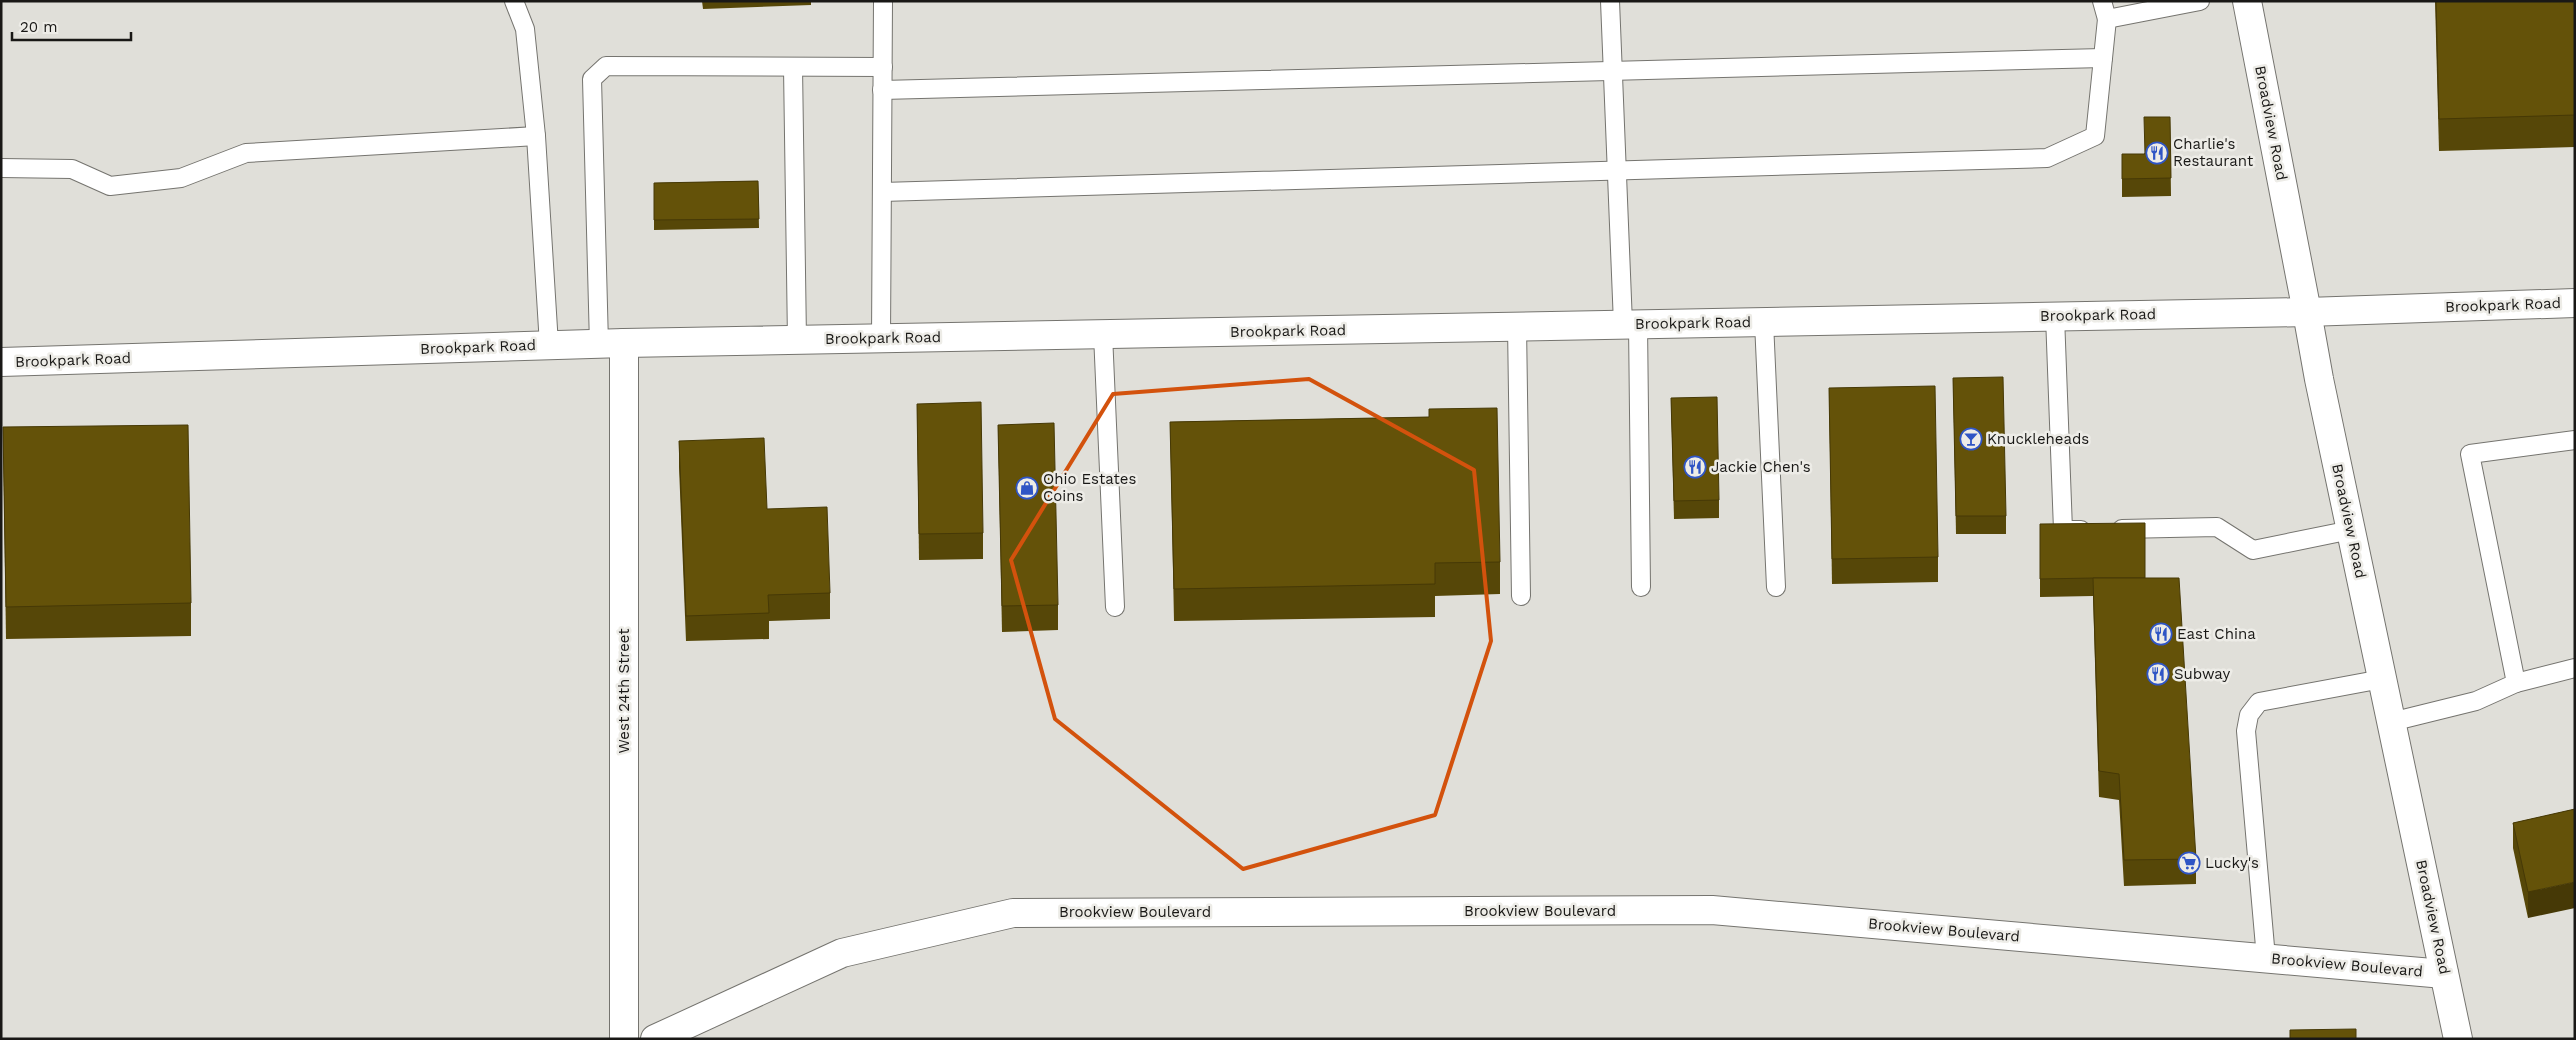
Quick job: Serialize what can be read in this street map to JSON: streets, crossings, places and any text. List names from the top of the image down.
{
  "streets": {
    "main road": [
      "Broadview Road",
      "Brookpark Road",
      "West 24th Street",
      "Brookview Boulevard"
    ]
  },
  "crossings": [
    ["Broadview Road", "Brookpark Road"],
    ["Broadview Road", "Brookview Boulevard"],
    ["Brookpark Road", "West 24th Street"]
  ],
  "places": {
    "restaurant": [
      "Charlie's Restaurant",
      "Jackie Chen's",
      "East China",
      "Subway"
    ],
    "bar": ["Knuckleheads"],
    "shop": ["Ohio Estates Coins"],
    "supermarket": ["Lucky's"]
  },
  "scale_bar": "20 m"
}
